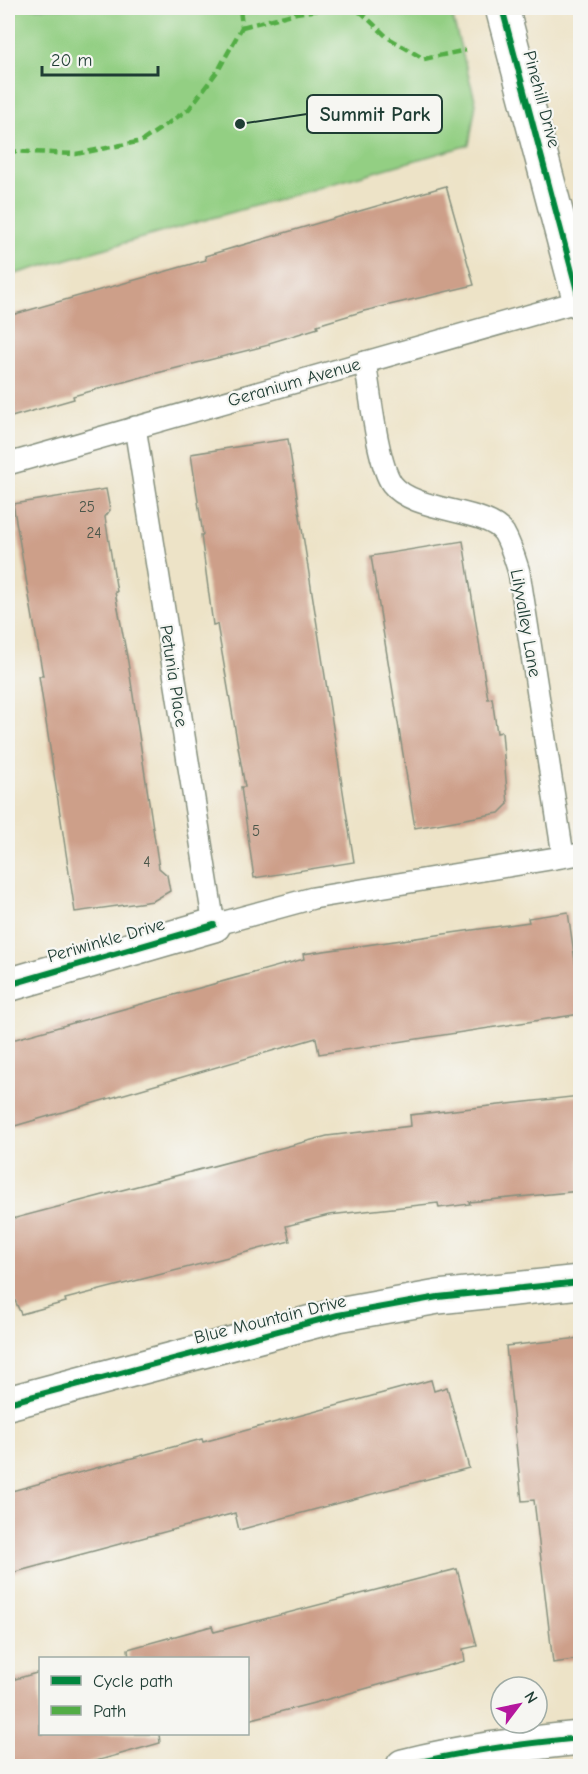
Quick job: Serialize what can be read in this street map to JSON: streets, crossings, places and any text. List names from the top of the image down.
{
  "streets": {
    "street": ["Pinehill Drive", "Periwinkle Drive", "Blue Mountain Drive"],
    "lane": ["Geranium Avenue", "Lilyvalley Lane", "Petunia Place"]
  },
  "crossings": [
    ["Pinehill Drive", "Geranium Avenue"],
    ["Geranium Avenue", "Lilyvalley Lane"],
    ["Geranium Avenue", "Petunia Place"],
    ["Lilyvalley Lane", "Periwinkle Drive"],
    ["Petunia Place", "Periwinkle Drive"]
  ],
  "places": ["Summit Park"],
  "house_numbers": [
    "25",
    "24",
    "5",
    "4"
  ],
  "legend": ["Cycle path", "Path"],
  "scale_bar": "20 m",
  "north": "top right"
}
